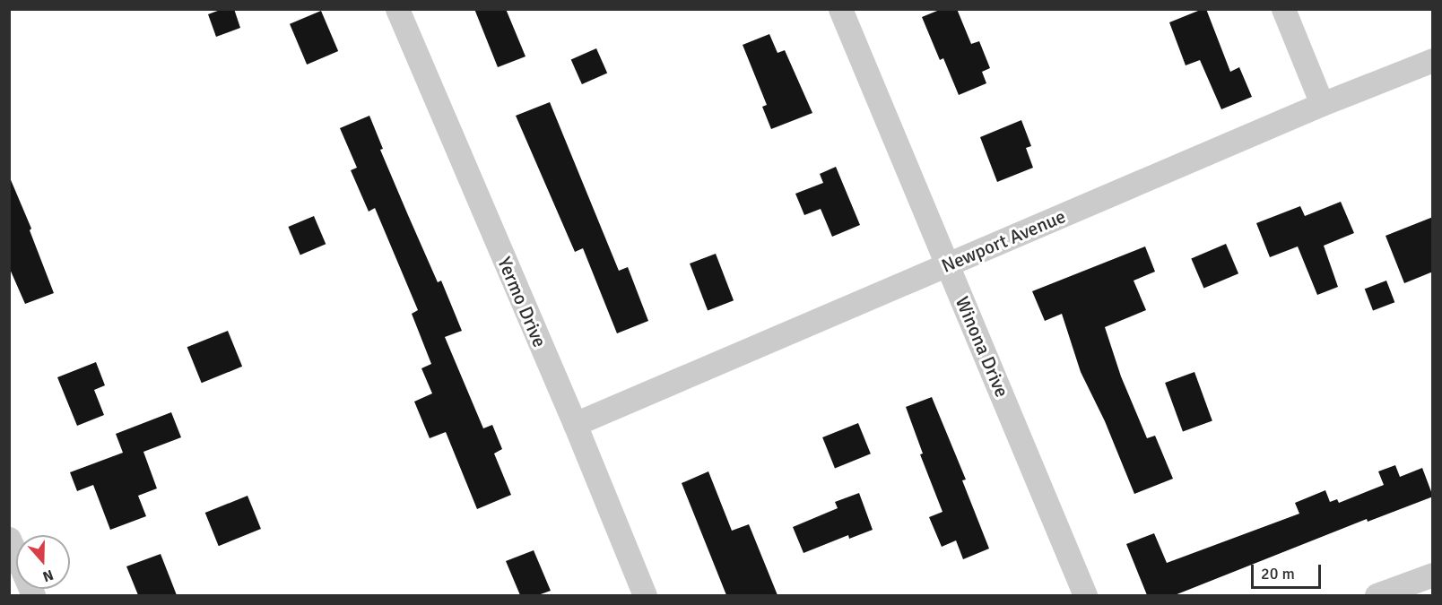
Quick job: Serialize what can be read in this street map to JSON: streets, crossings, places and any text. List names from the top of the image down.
{
  "streets": {
    "street": ["Newport Avenue", "Yermo Drive", "Winona Drive"]
  },
  "crossings": [
    ["Newport Avenue", "Yermo Drive"],
    ["Newport Avenue", "Winona Drive"]
  ],
  "scale_bar": "20 m",
  "north": "bottom"
}
